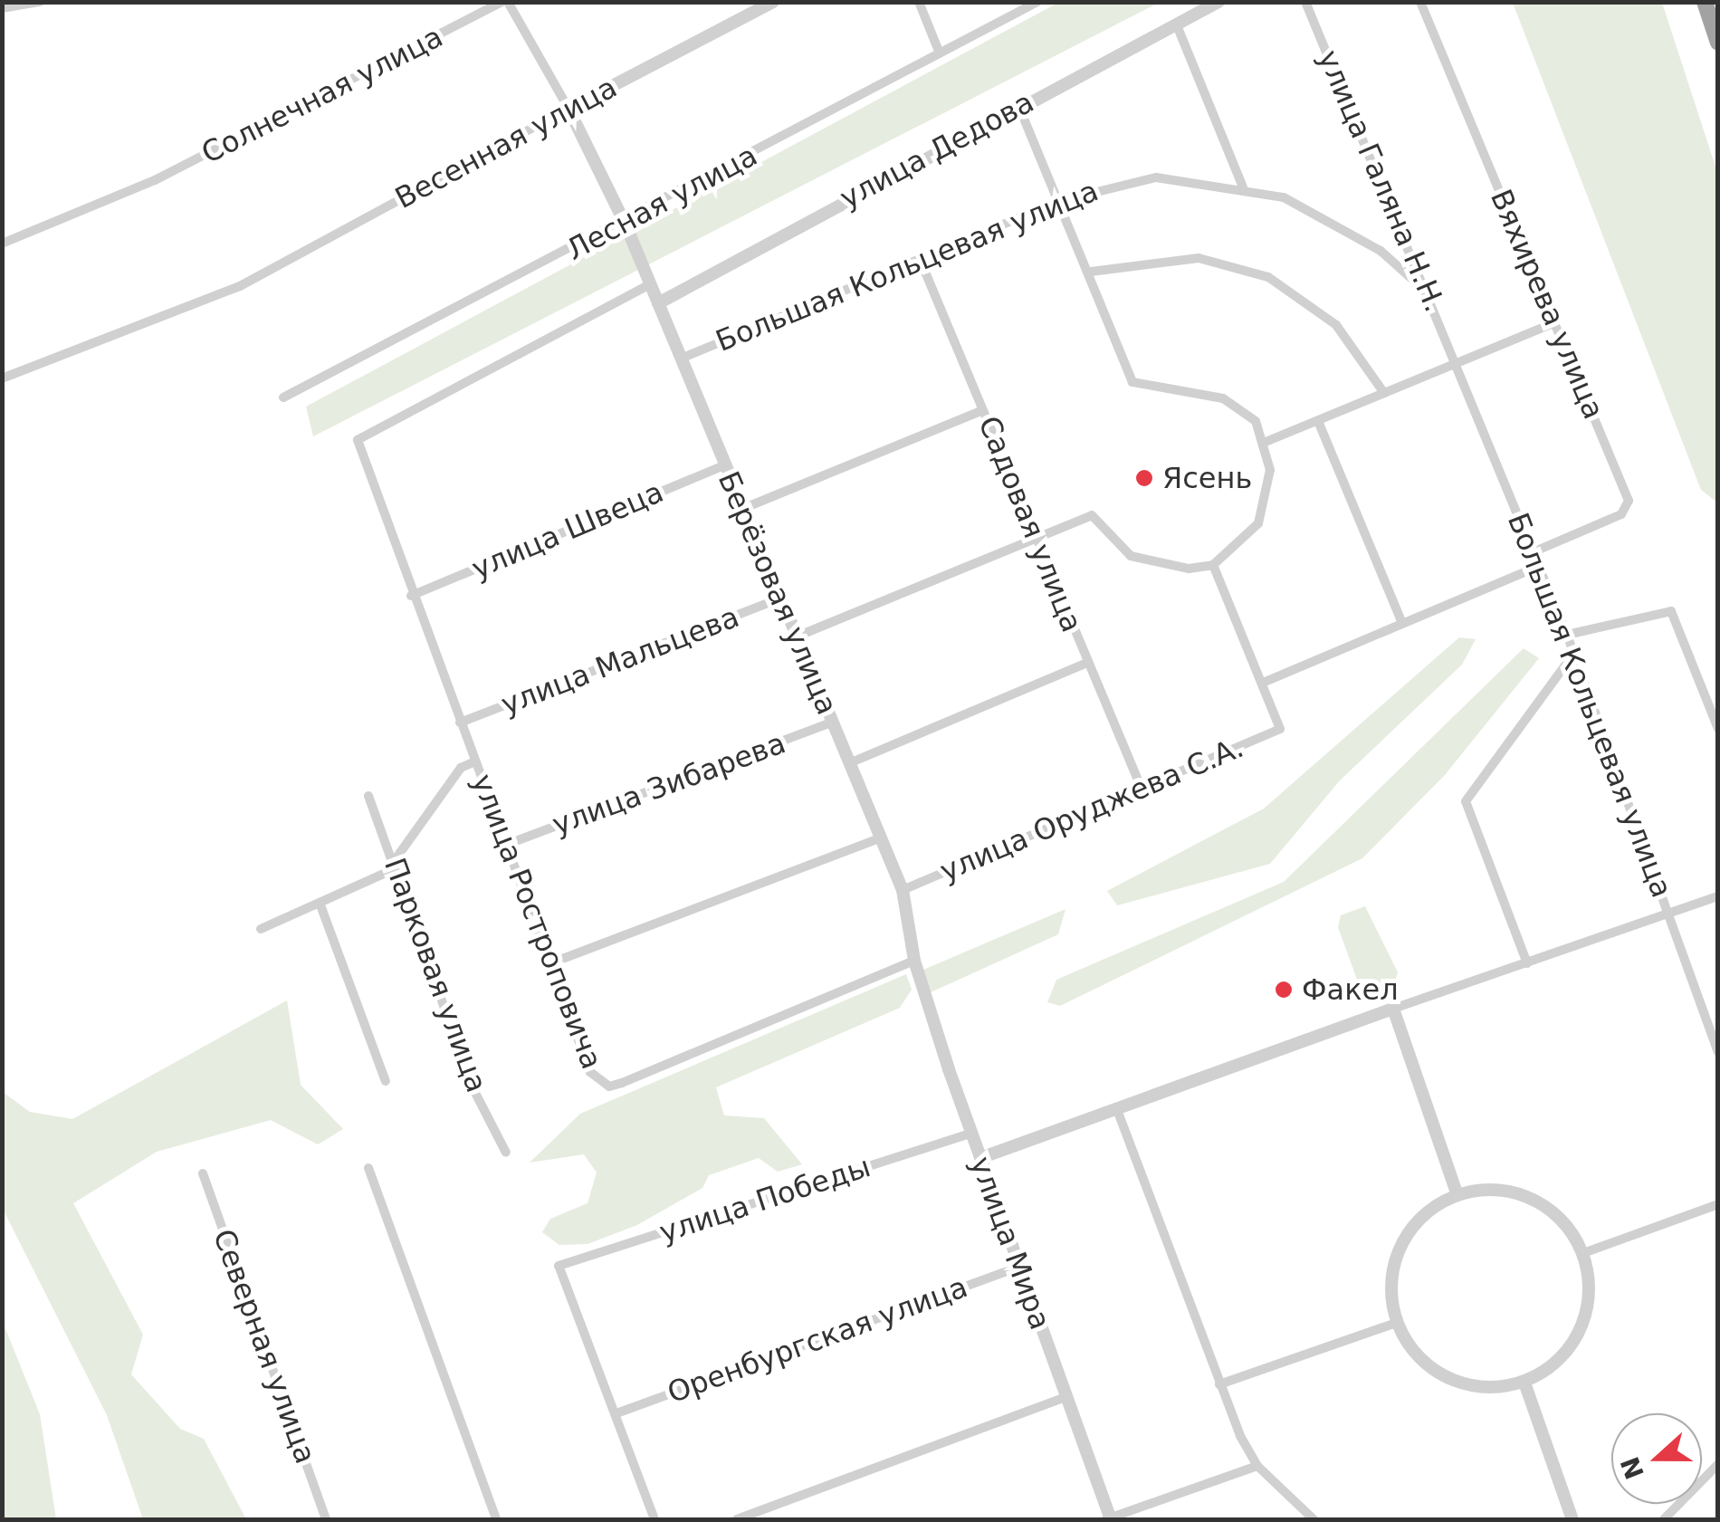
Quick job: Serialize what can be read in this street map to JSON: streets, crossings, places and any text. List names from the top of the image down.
{
  "streets": {
    "street": [
      "Солнечная улица",
      "Весенная улица",
      "улица Дедова",
      "улица Галяна Н.Н.",
      "Лесная улица",
      "Большая Кольцевая улица",
      "Вяхирева улица",
      "Садовая улица",
      "улица Швеца",
      "Берёзовая улица",
      "улица Мальцева",
      "улица Зибарева",
      "улица Оруджева С.А.",
      "улица Ростроповича",
      "Парковая улица",
      "улица Победы",
      "улица Мира",
      "Оренбургская улица",
      "Северная улица"
    ]
  },
  "crossings": [
    ["Весенная улица", "Берёзовая улица"],
    ["улица Дедова", "Берёзовая улица"],
    ["улица Галяна Н.Н.", "Большая Кольцевая улица"],
    ["Лесная улица", "Берёзовая улица"],
    ["Большая Кольцевая улица", "Вяхирева улица"],
    ["Большая Кольцевая улица", "Садовая улица"],
    ["Большая Кольцевая улица", "Берёзовая улица"],
    ["Садовая улица", "улица Оруджева С.А."],
    ["улица Швеца", "Берёзовая улица"],
    ["улица Швеца", "улица Ростроповича"],
    ["Берёзовая улица", "улица Мальцева"],
    ["Берёзовая улица", "улица Зибарева"],
    ["Берёзовая улица", "улица Оруджева С.А."],
    ["Берёзовая улица", "улица Ростроповича"],
    ["Берёзовая улица", "улица Мира"],
    ["улица Мальцева", "улица Ростроповича"],
    ["улица Зибарева", "улица Ростроповича"],
    ["улица Ростроповича", "улица Мира"],
    ["улица Победы", "улица Мира"],
    ["улица Победы", "Оренбургская улица"],
    ["улица Мира", "Оренбургская улица"]
  ],
  "places": ["Ясень", "Факел"],
  "north": "left"
}
